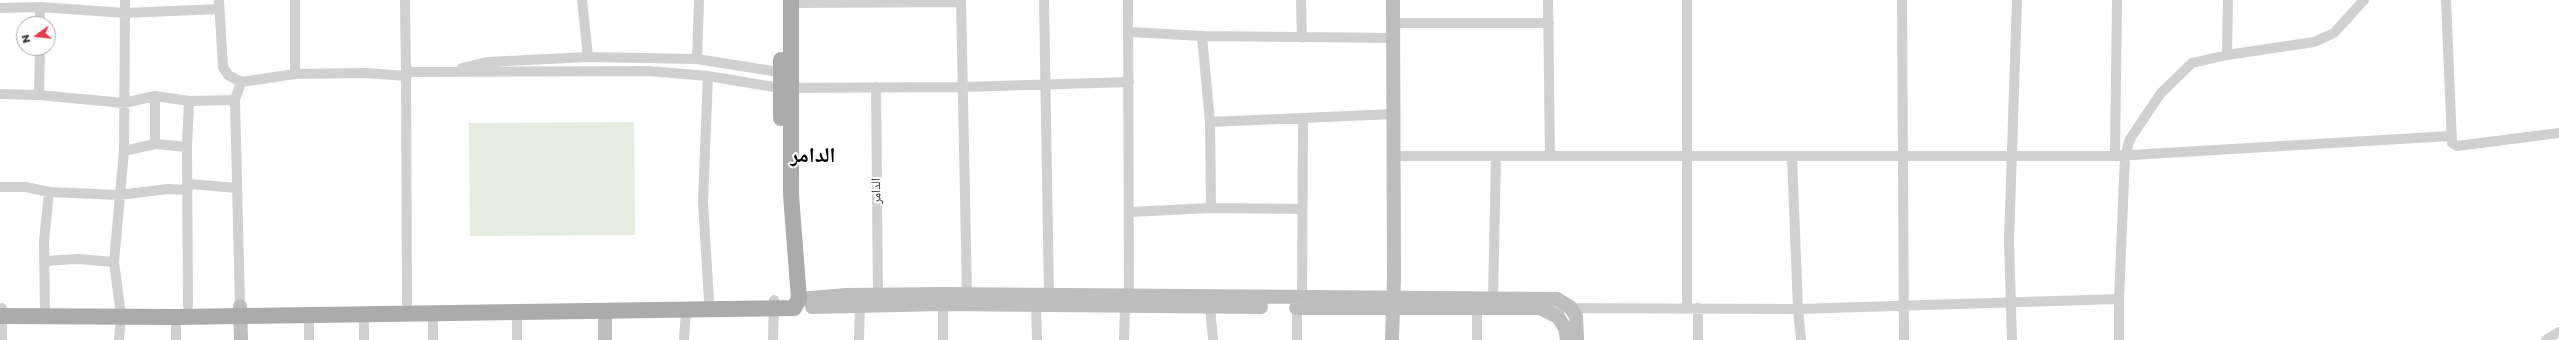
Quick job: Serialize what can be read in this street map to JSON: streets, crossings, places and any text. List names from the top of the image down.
{
  "streets": {
    "street": ["الدامر"]
  },
  "districts": ["الدامر"],
  "north": "left"
}
